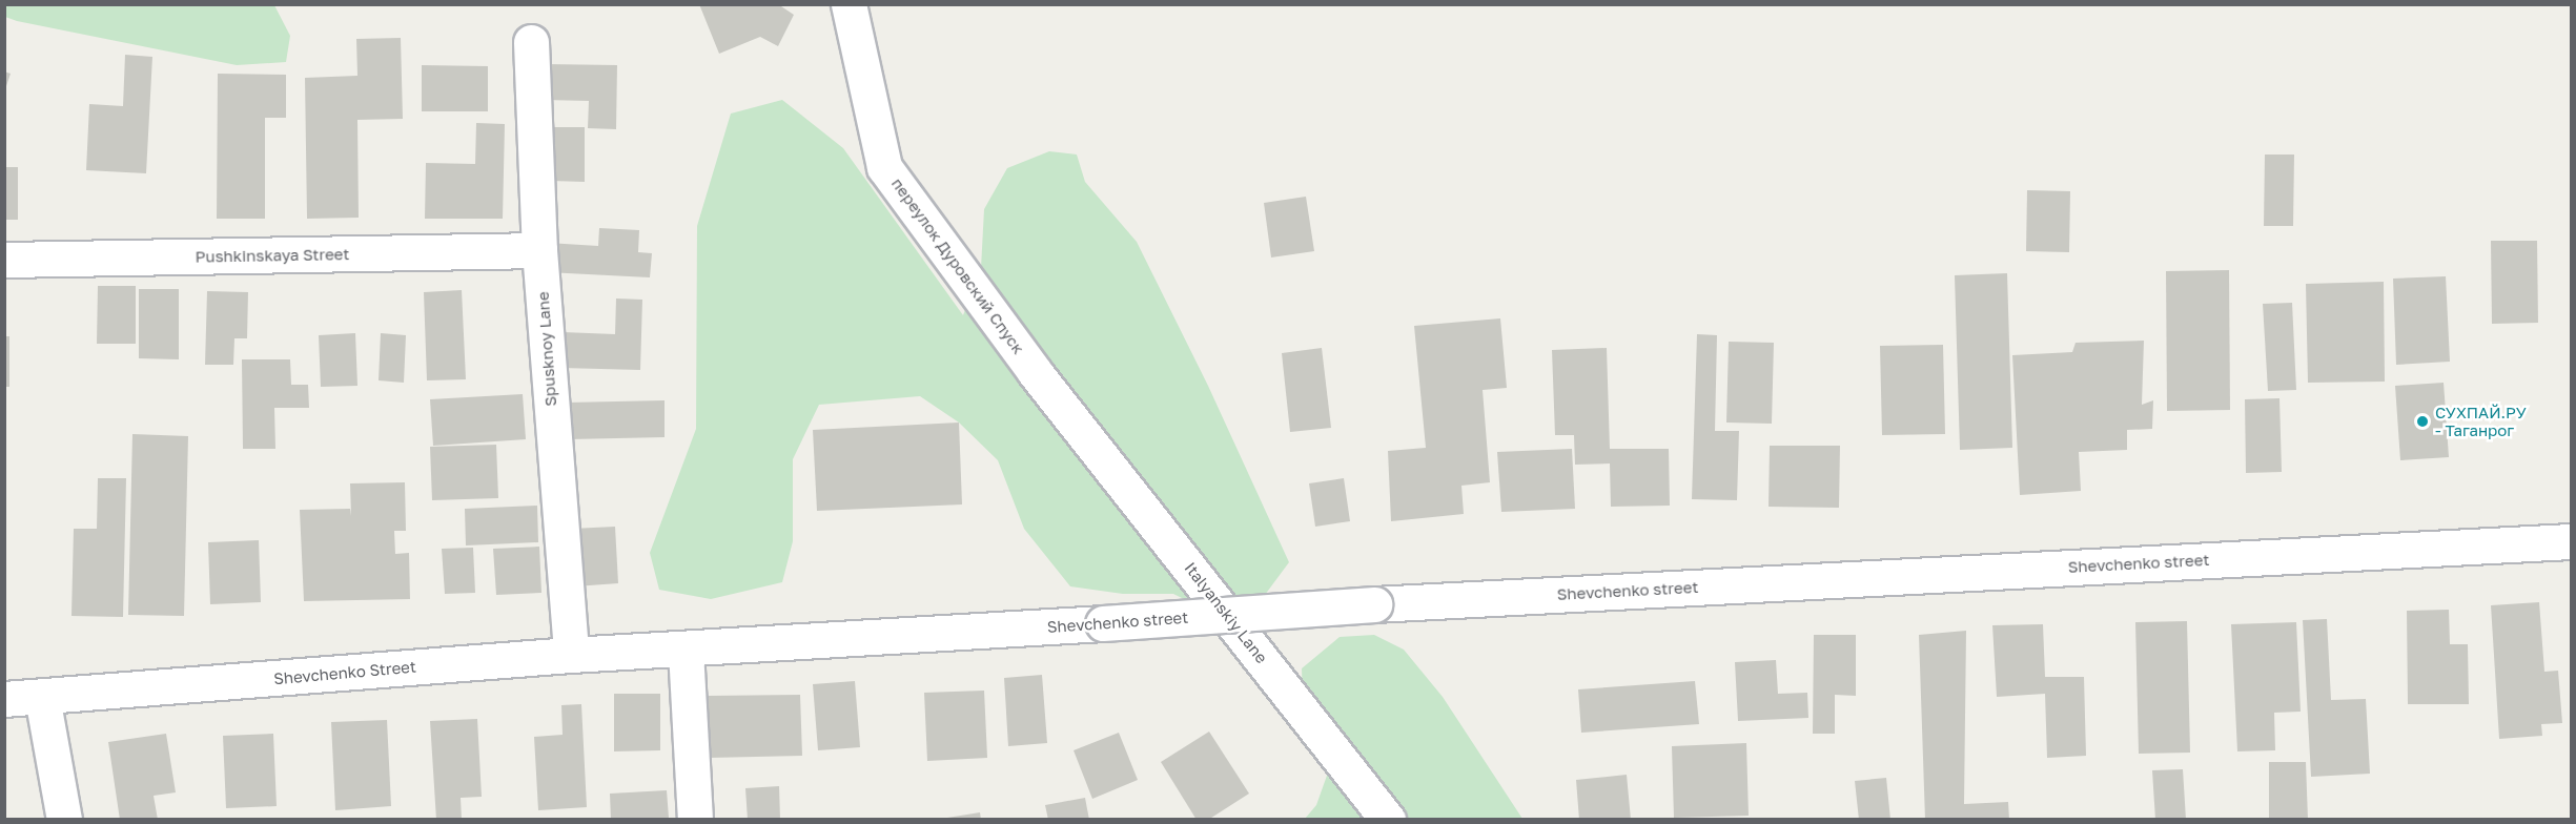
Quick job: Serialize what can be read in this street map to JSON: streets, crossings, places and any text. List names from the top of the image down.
{
  "streets": {
    "street": [
      "Pushkinskaya Street",
      "переулок Дуровский Спуск",
      "Spusknoy Lane",
      "Shevchenko street",
      "Italyanskiy Lane",
      "Shevchenko Street"
    ]
  },
  "crossings": [
    ["Pushkinskaya Street", "Spusknoy Lane"],
    ["переулок Дуровский Спуск", "Italyanskiy Lane"],
    ["Spusknoy Lane", "Shevchenko Street"],
    ["Shevchenko street", "Shevchenko Street"]
  ],
  "places": ["СУХПАЙ.РУ - Таганрог"]
}
